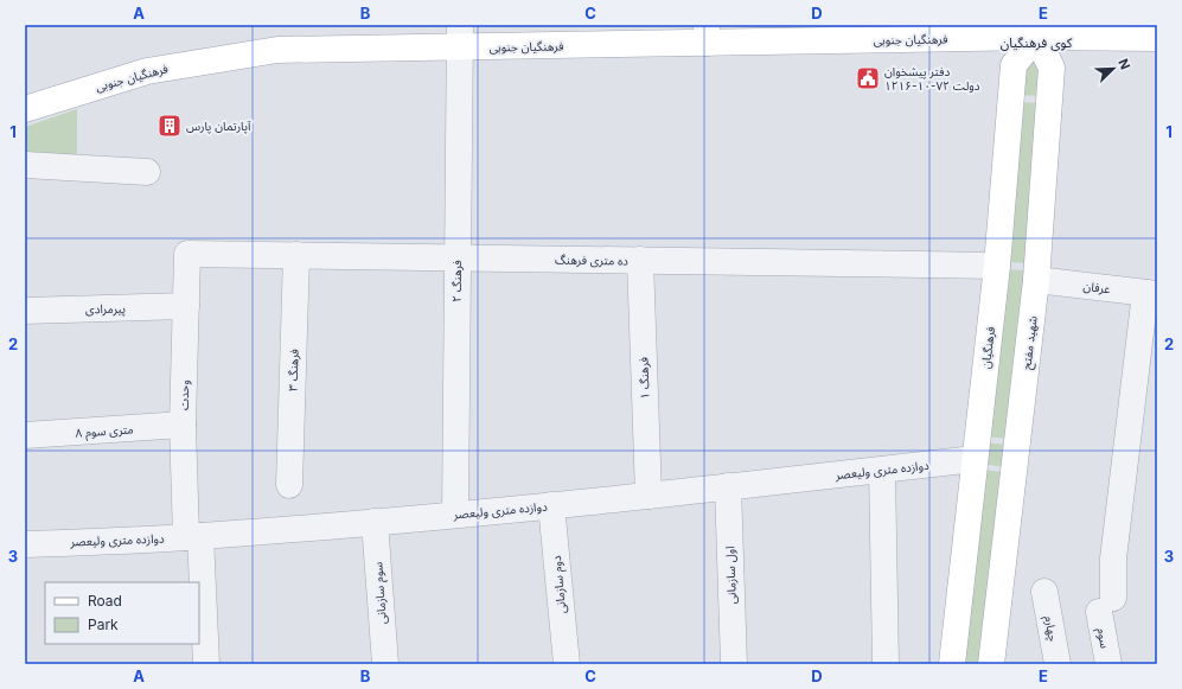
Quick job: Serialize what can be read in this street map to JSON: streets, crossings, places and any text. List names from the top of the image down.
{
  "streets": {
    "main road": ["فرهنگیان جنوبی", "شهید مفتح", "فرهنگیان"],
    "street": [
      "ده متری فرهنگ",
      "فرهنگ ۲",
      "عرفان",
      "پیرمرادی",
      "فرهنگ ۳",
      "فرهنگ ۱",
      "وحدت",
      "۸ متری سوم",
      "دوازده متری ولیعصر",
      "اول سازمانی",
      "دوم سازمانی",
      "سوم سازمانی",
      "چهارم",
      "سوم"
    ]
  },
  "crossings": [
    ["فرهنگیان جنوبی", "فرهنگ ۲"],
    ["فرهنگیان جنوبی", "شهید مفتح"],
    ["فرهنگیان جنوبی", "فرهنگیان"],
    ["ده متری فرهنگ", "فرهنگ ۲"],
    ["ده متری فرهنگ", "فرهنگیان"],
    ["ده متری فرهنگ", "فرهنگ ۳"],
    ["ده متری فرهنگ", "فرهنگ ۱"],
    ["ده متری فرهنگ", "وحدت"],
    ["فرهنگ ۲", "دوازده متری ولیعصر"],
    ["عرفان", "شهید مفتح"],
    ["عرفان", "سوم"],
    ["پیرمرادی", "وحدت"],
    ["شهید مفتح", "فرهنگیان"],
    ["فرهنگیان", "دوازده متری ولیعصر"],
    ["فرهنگ ۱", "دوازده متری ولیعصر"],
    ["وحدت", "۸ متری سوم"],
    ["وحدت", "دوازده متری ولیعصر"],
    ["دوازده متری ولیعصر", "اول سازمانی"],
    ["دوازده متری ولیعصر", "دوم سازمانی"],
    ["دوازده متری ولیعصر", "سوم سازمانی"]
  ],
  "districts": ["کوی فرهنگیان"],
  "places": {
    "public building": ["دفتر پیشخوان دولت ۷۲-۱۰-۱۲۱۶"],
    "building": ["آپارتمان پارس"]
  },
  "legend": ["Road", "Park"],
  "north": "top right",
  "grid": {
    "columns": [
      "A",
      "B",
      "C",
      "D",
      "E"
    ],
    "rows": ["1", "2", "3"]
  }
}
